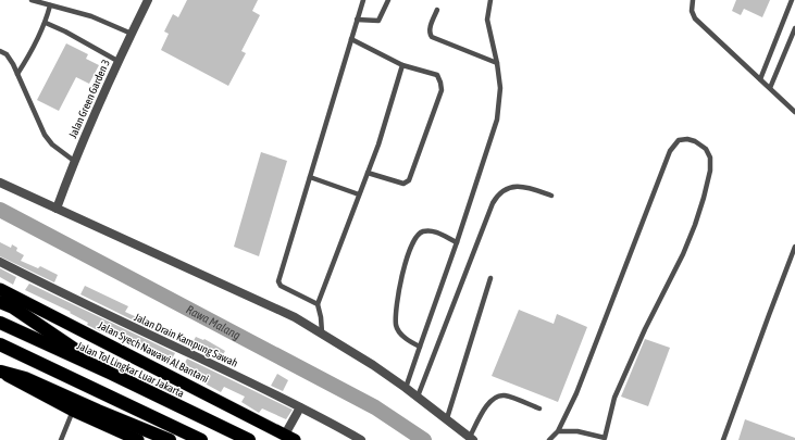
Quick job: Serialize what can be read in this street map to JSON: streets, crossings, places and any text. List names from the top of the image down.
{
  "streets": {
    "highway": ["Jalan Syech Nawawi Al Bantani", "Jalan Tol Lingkar Luar Jakarta"],
    "street": ["Jalan Green Garden 3", "Jalan Drain Kampung Sawah"]
  },
  "water": ["Rawa Malang"]
}
